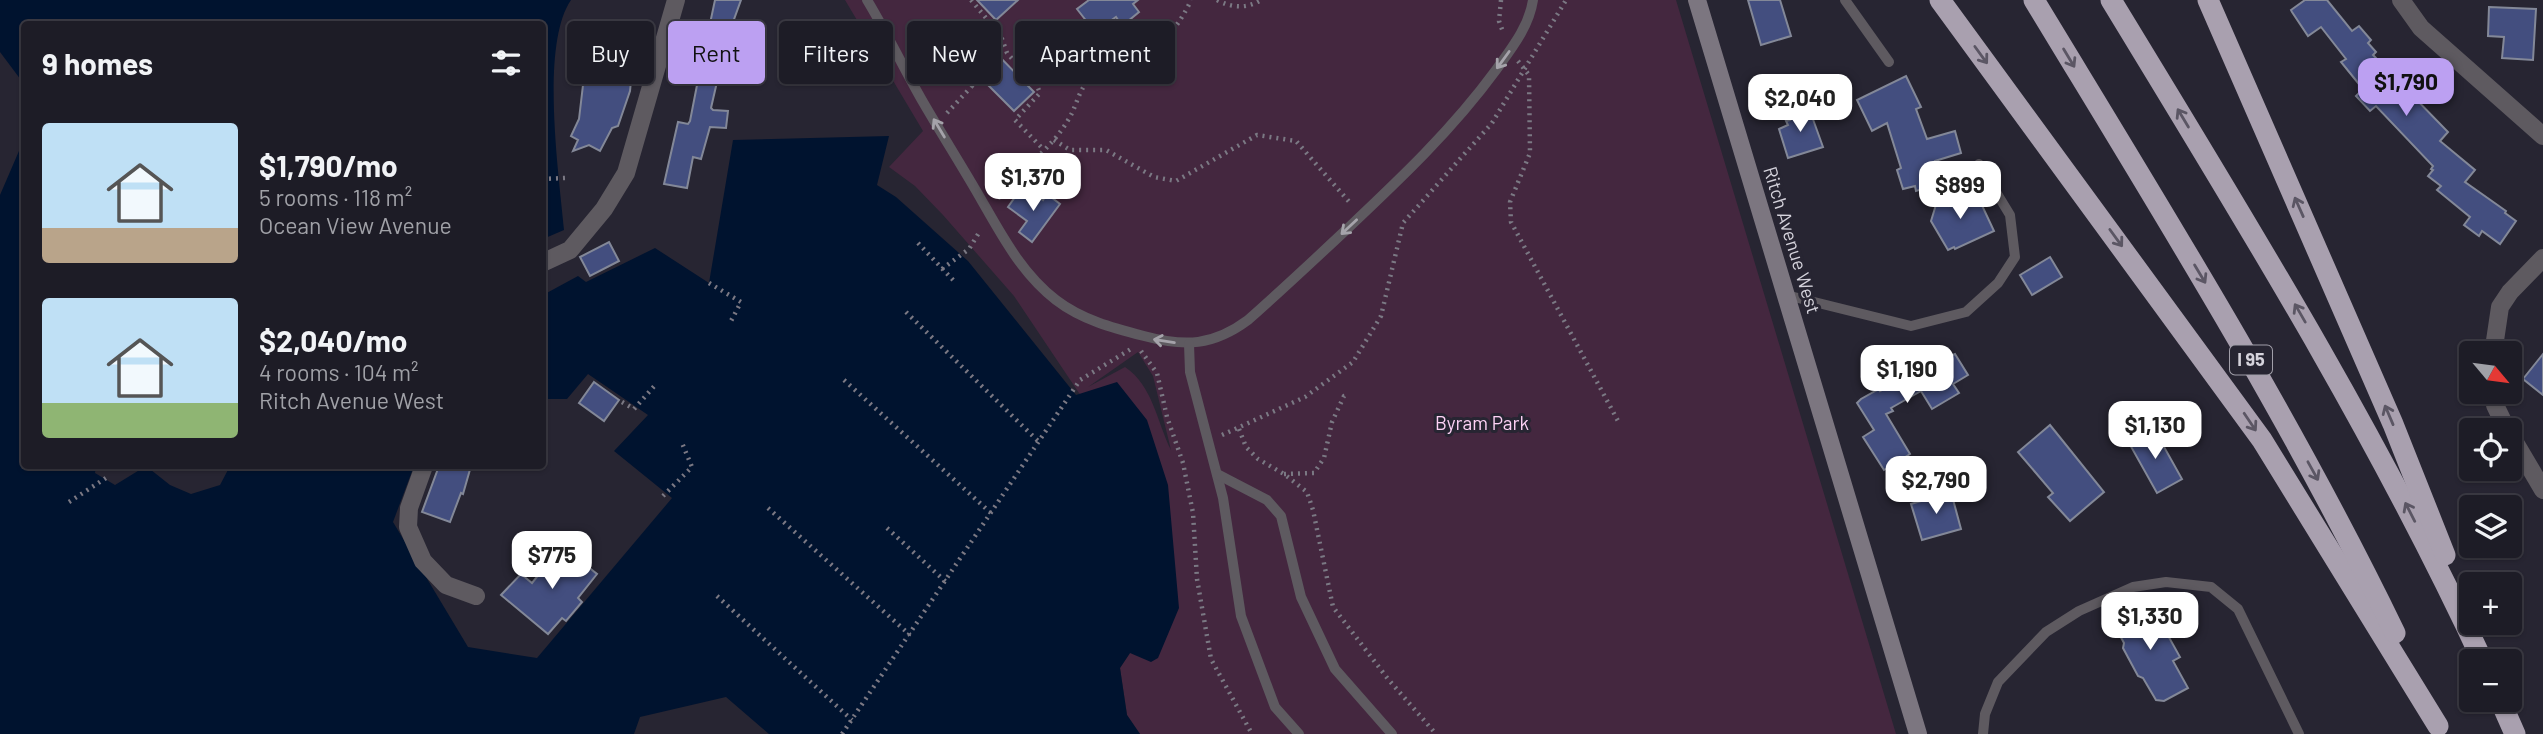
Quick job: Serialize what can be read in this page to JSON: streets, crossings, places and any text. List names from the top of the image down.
{
  "streets": {
    "highway": ["I 95"],
    "main road": ["Ritch Avenue West"]
  },
  "parks": ["Byram Park"],
  "north": "bottom right",
  "page": {
    "chip": [
      "Buy",
      "Rent",
      "Filters",
      "New",
      "Apartment"
    ],
    "heading": "9 homes",
    "price": [
      "$1,790",
      "$2,040",
      "$1,370",
      "$899",
      "$1,190",
      "$1,130",
      "$2,790",
      "$775",
      "$1,330"
    ],
    "list": [
      {
        "name": "$1,790/mo",
        "note": "5 rooms · 118 m² · Ocean View Avenue"
      },
      {
        "name": "$2,040/mo",
        "note": "4 rooms · 104 m² · Ritch Avenue West"
      }
    ],
    "map_buttons": ["+", "−"]
  }
}
